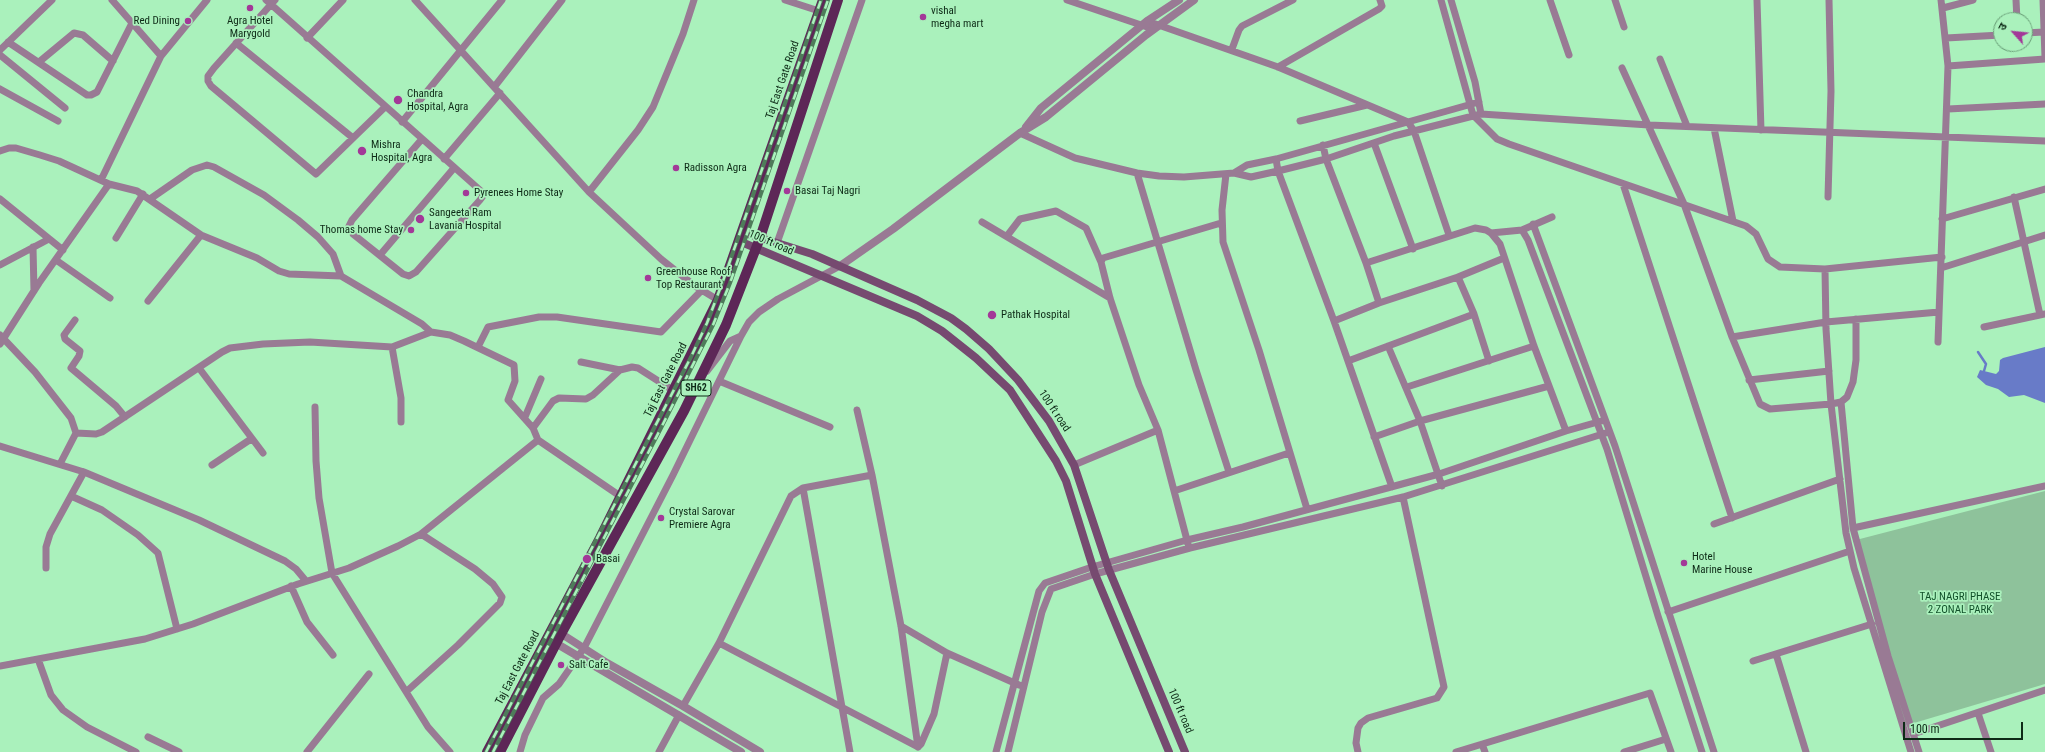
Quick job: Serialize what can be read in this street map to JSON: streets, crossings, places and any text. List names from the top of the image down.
{
  "streets": {
    "main road": ["Taj East Gate Road", "100 ft road", "SH62"]
  },
  "crossings": [
    ["Taj East Gate Road", "100 ft road"],
    ["Taj East Gate Road", "SH62"],
    ["100 ft road", "SH62"]
  ],
  "parks": ["TAJ NAGRI PHASE 2 ZONAL PARK"],
  "places": [
    "Agra Hotel Marygold",
    "vishal megha mart",
    "Red Dining",
    "Chandra Hospital, Agra",
    "Mishra Hospital, Agra",
    "Radisson Agra",
    "Basai Taj Nagri",
    "Pyrenees Home Stay",
    "Sangeeta Ram Lavania Hospital",
    "Thomas home Stay",
    "Greenhouse Roof Top Restaurant",
    "Pathak Hospital",
    "Crystal Sarovar Premiere Agra",
    "Basai",
    "Hotel Marine House",
    "Salt Cafe"
  ],
  "scale_bar": "100 m",
  "north": "top left"
}
